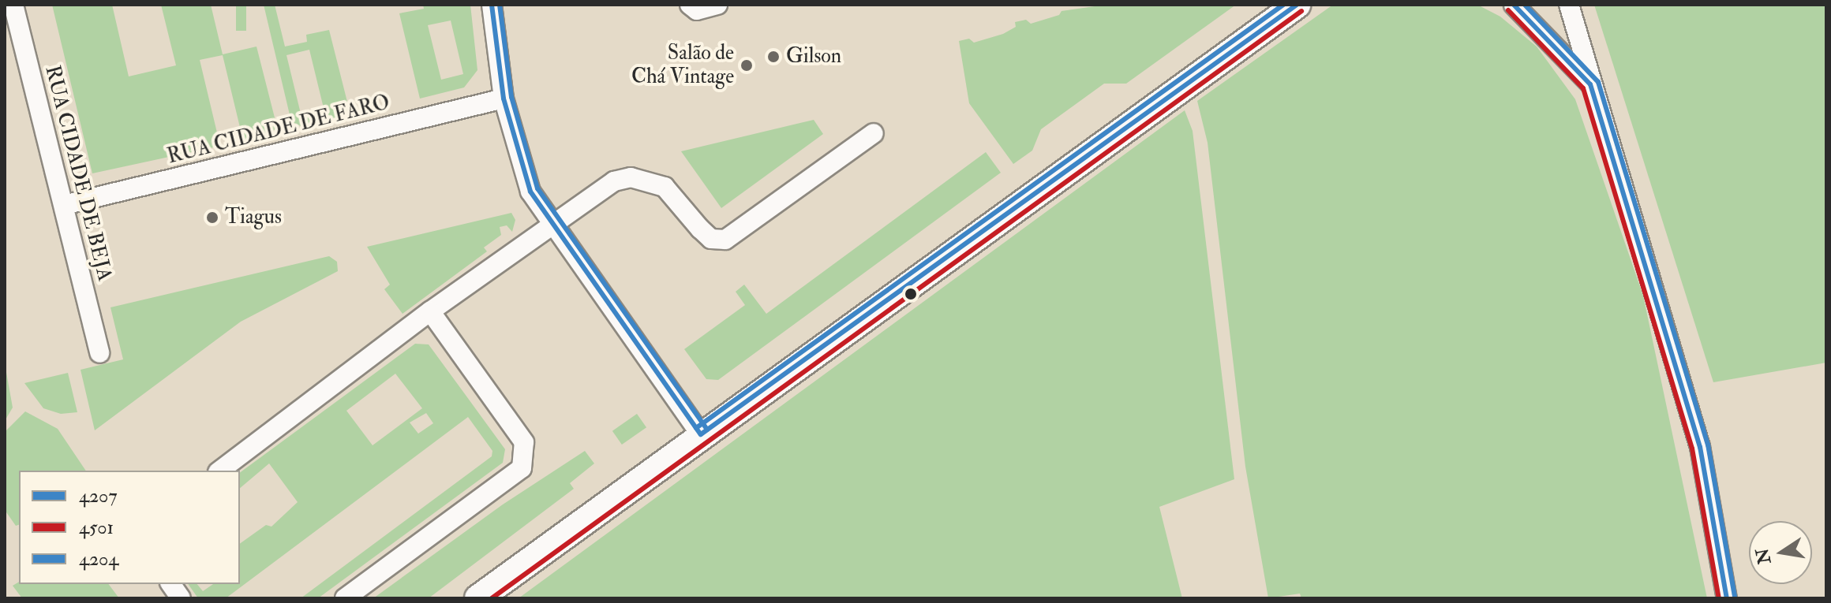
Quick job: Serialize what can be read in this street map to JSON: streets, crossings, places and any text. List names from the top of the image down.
{
  "streets": {
    "street": ["RUA CIDADE DE FARO", "RUA CIDADE DE BEJA"]
  },
  "crossings": [
    ["RUA CIDADE DE FARO", "RUA CIDADE DE BEJA"]
  ],
  "places": ["Gilson", "Salão de Chá Vintage", "Tiagus"],
  "lines": ["transit line 4207", "transit line 4204", "transit line 4501"],
  "legend": ["4207", "4501", "4204"],
  "north": "left"
}
